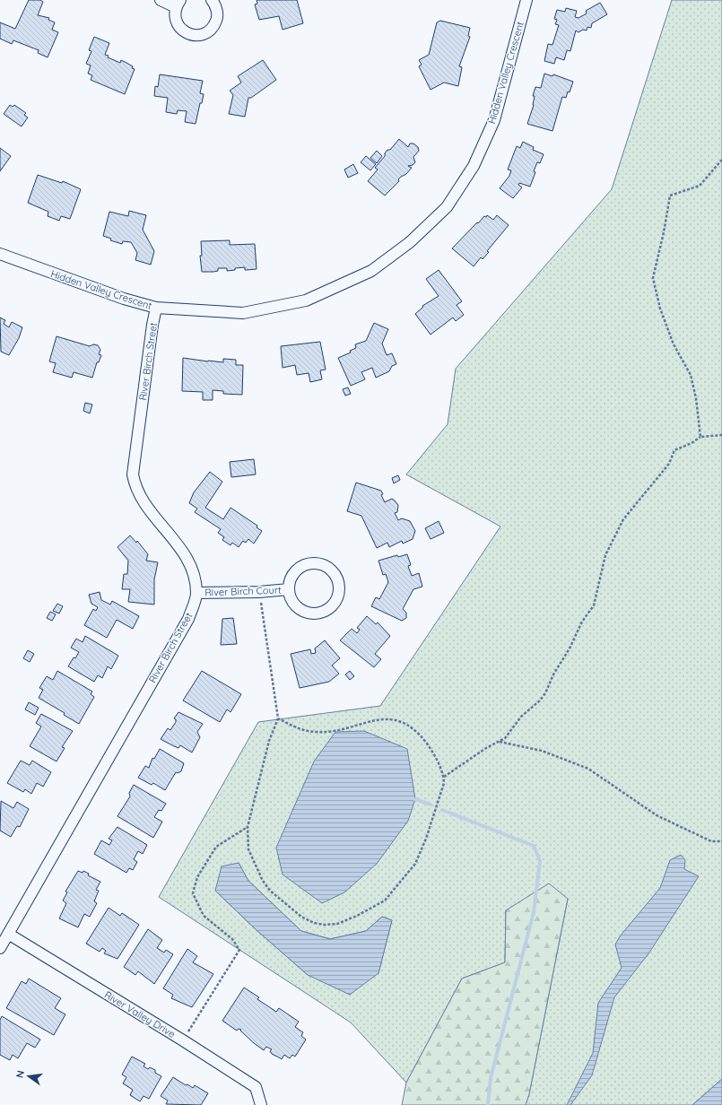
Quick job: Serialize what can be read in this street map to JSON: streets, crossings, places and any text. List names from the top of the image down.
{
  "streets": {
    "street": [
      "Hidden Valley Crescent",
      "River Birch Street",
      "River Birch Court",
      "River Valley Drive"
    ]
  },
  "crossings": [
    ["Hidden Valley Crescent", "River Birch Street"],
    ["River Birch Street", "River Birch Court"],
    ["River Birch Street", "River Valley Drive"]
  ],
  "north": "left"
}
